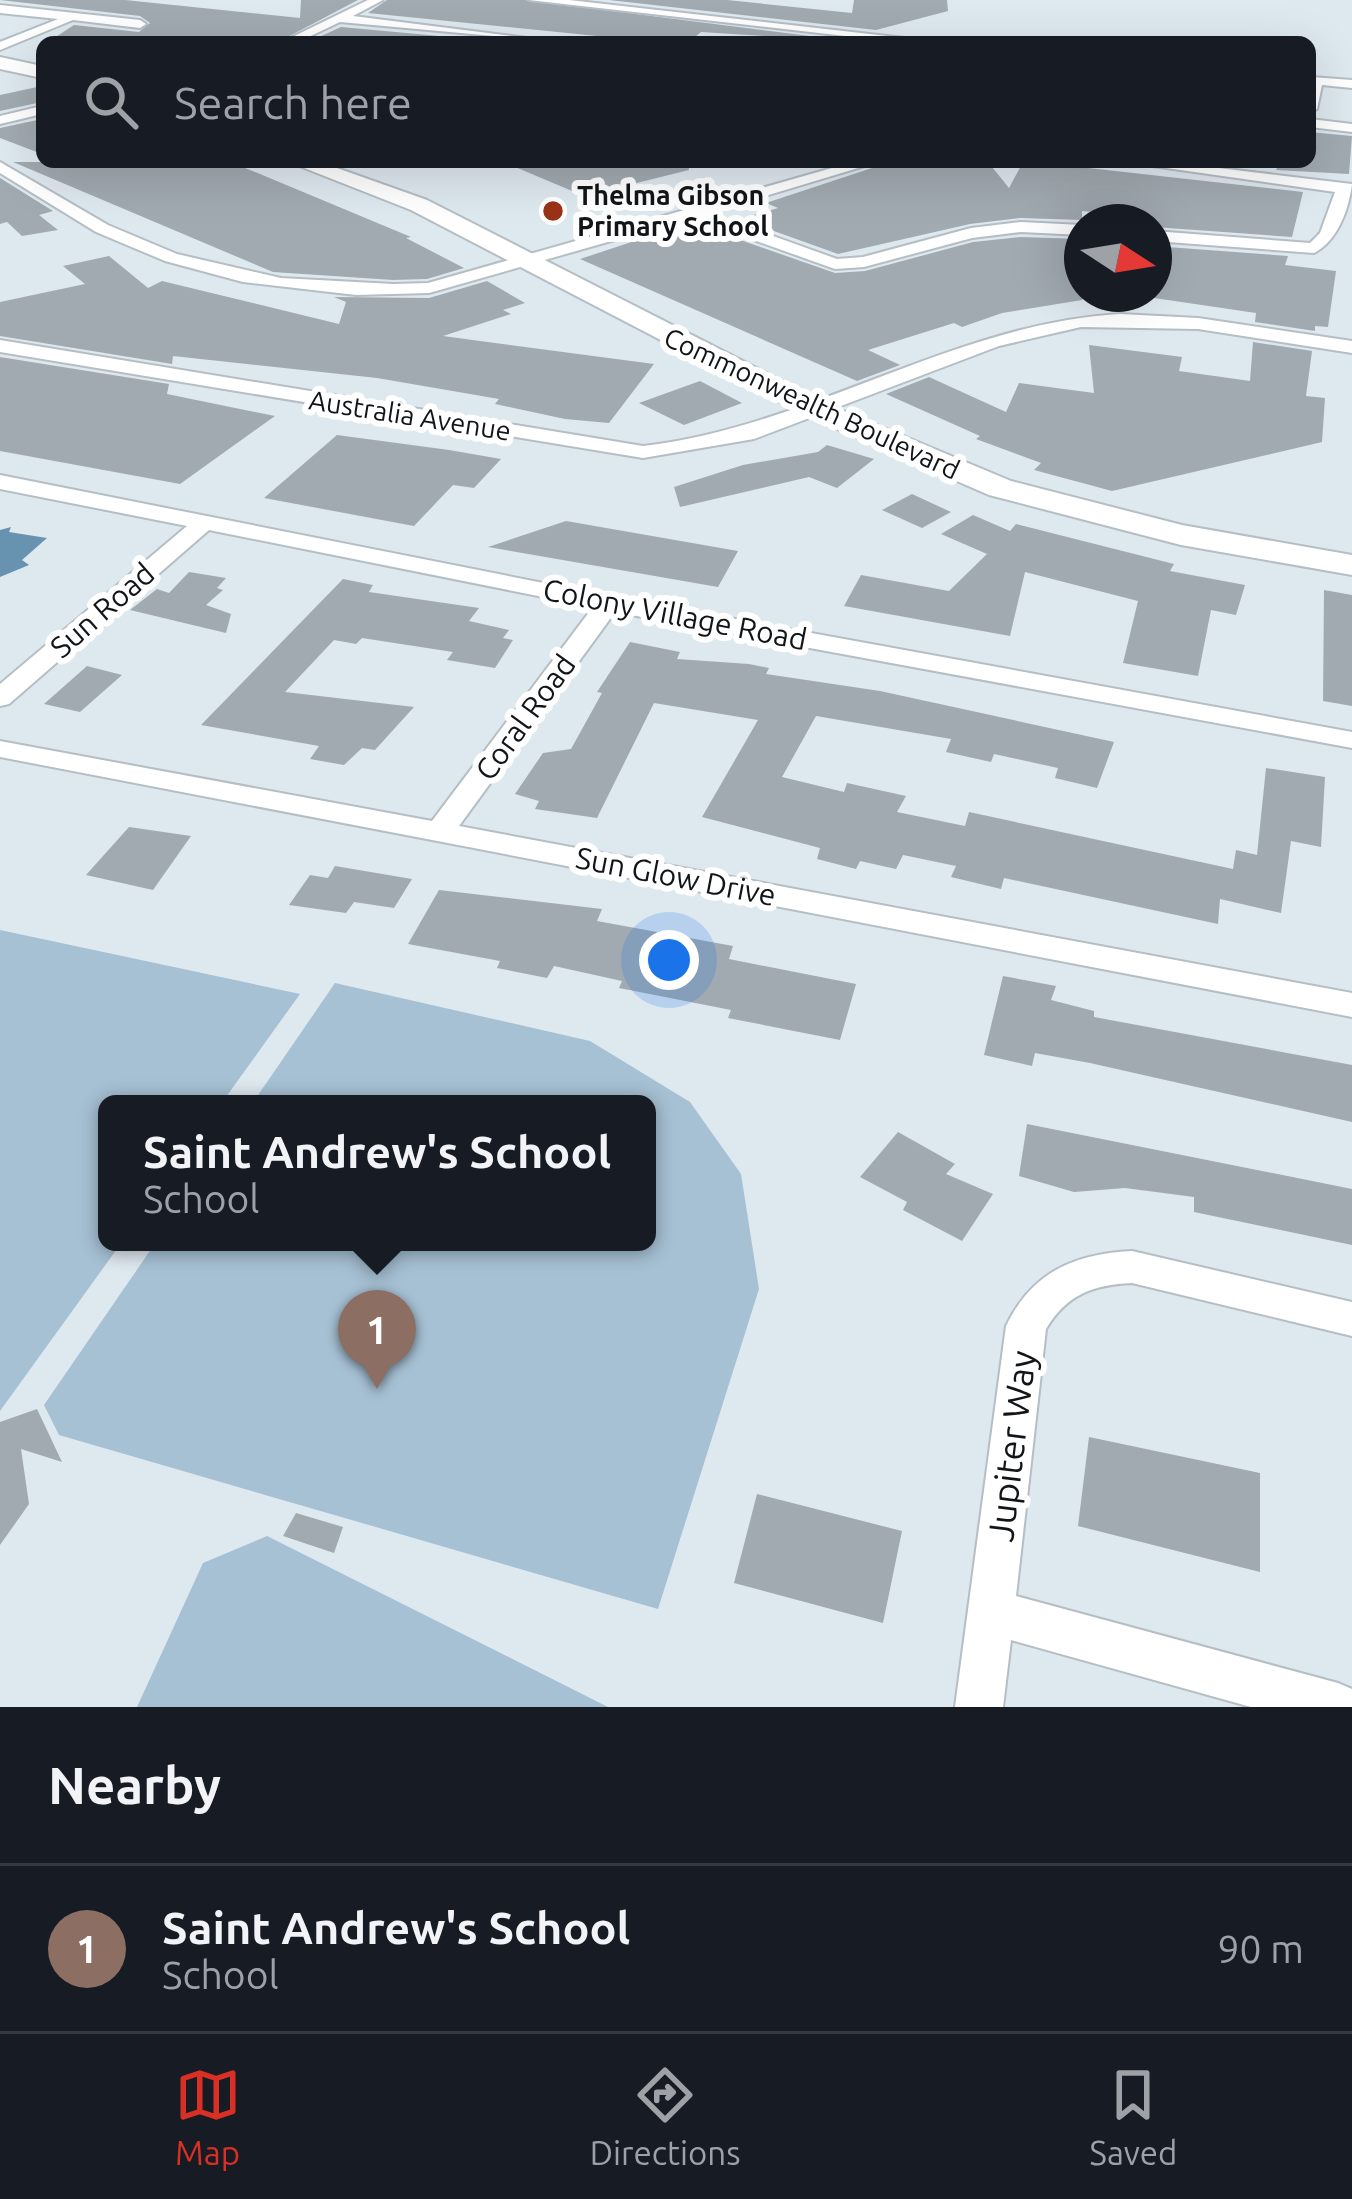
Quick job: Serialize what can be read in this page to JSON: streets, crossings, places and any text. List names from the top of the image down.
{
  "streets": {
    "street": [
      "Commonwealth Boulevard",
      "Australia Avenue",
      "Sun Road",
      "Colony Village Road",
      "Coral Road",
      "Sun Glow Drive",
      "Jupiter Way"
    ]
  },
  "crossings": [
    ["Commonwealth Boulevard", "Australia Avenue"],
    ["Sun Road", "Colony Village Road"],
    ["Colony Village Road", "Coral Road"],
    ["Coral Road", "Sun Glow Drive"]
  ],
  "places": ["Thelma Gibson Primary School"],
  "north": "right",
  "page": {
    "search": "Search here",
    "popup": ["Saint Andrew's School", "School"],
    "pins": "1",
    "heading": "Nearby",
    "list": [
      {
        "mark": "1",
        "name": "Saint Andrew's School",
        "note": "School",
        "value": "90 m"
      }
    ],
    "nav": ["Map", "Directions", "Saved"]
  }
}
